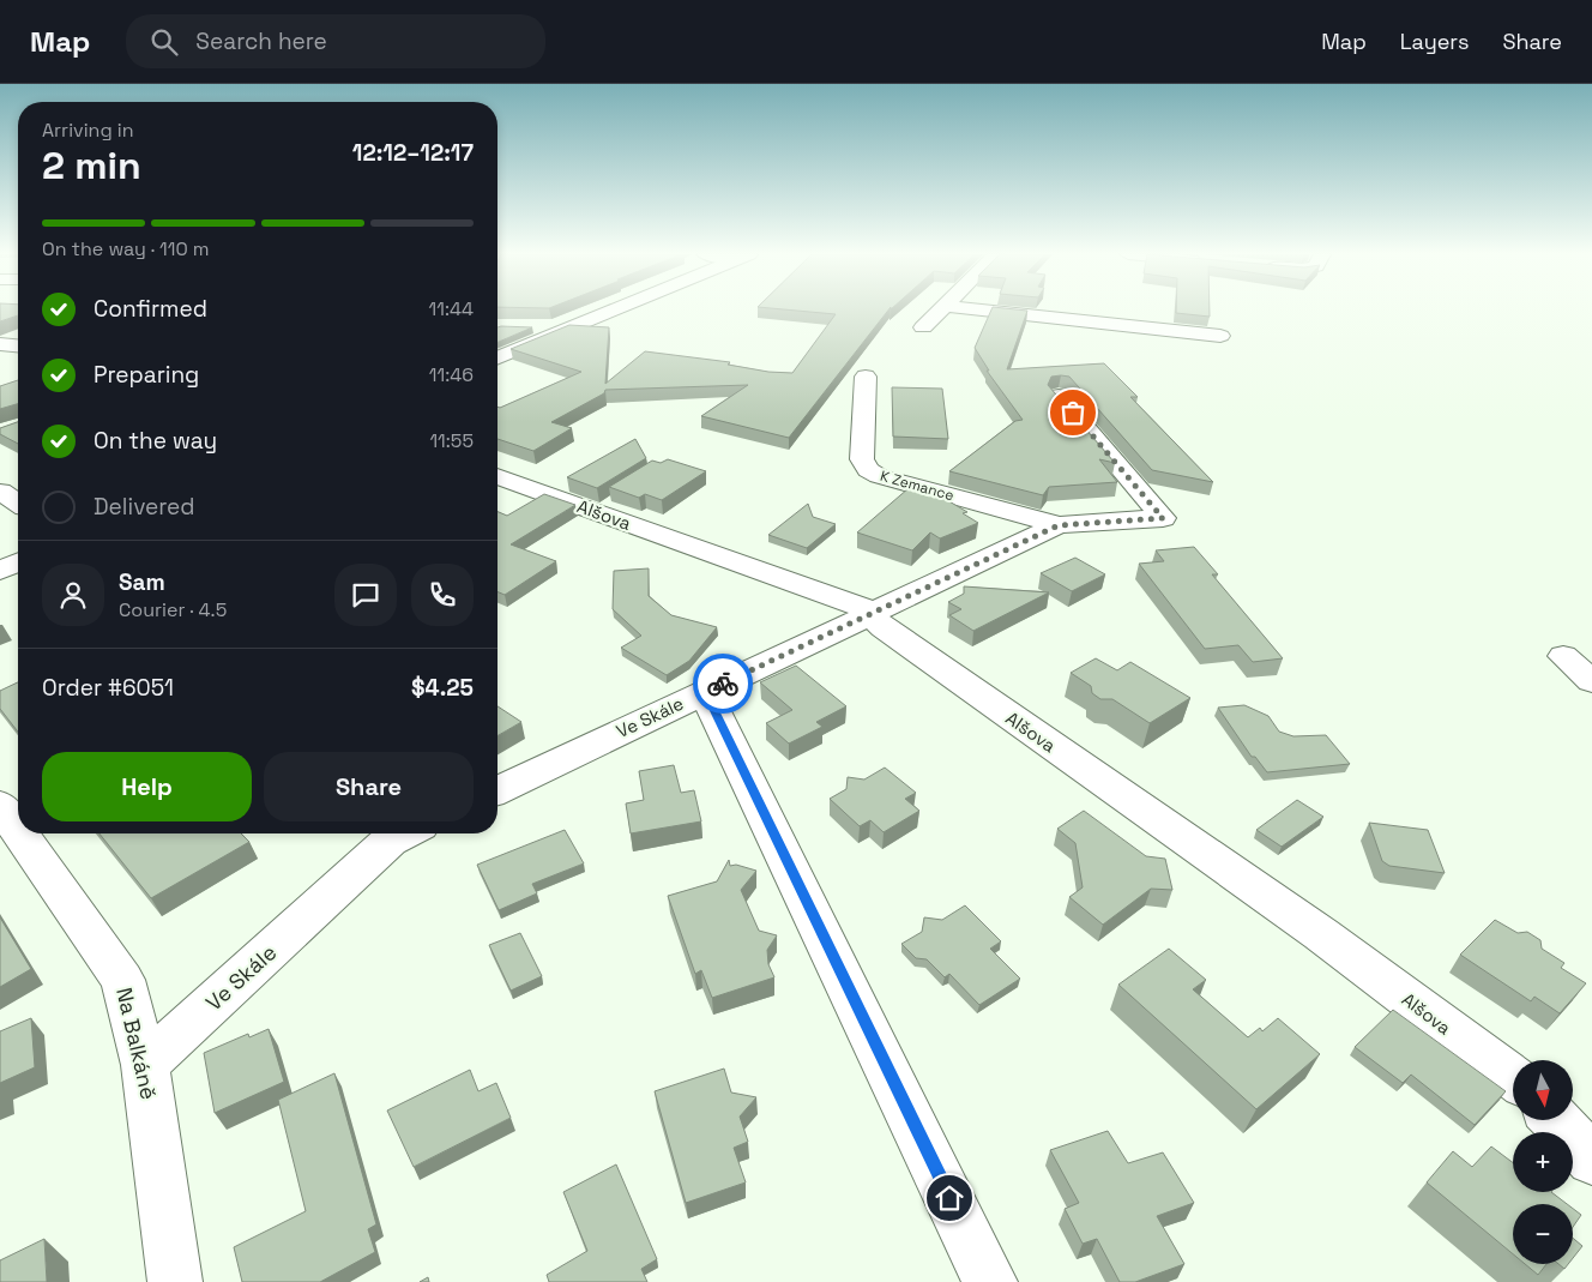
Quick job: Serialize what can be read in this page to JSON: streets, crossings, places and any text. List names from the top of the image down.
{
  "streets": {
    "street": [
      "K Zemance",
      "Alšova",
      "Ve Skále",
      "Na Balkáně"
    ]
  },
  "crossings": [
    ["K Zemance", "Ve Skále"],
    ["Alšova", "Ve Skále"],
    ["Ve Skále", "Na Balkáně"]
  ],
  "north": "bottom",
  "page": {
    "header": "Map",
    "search": "Search here",
    "nav": ["Map", "Layers", "Share"],
    "heading": ["2 min", "Arriving in", "12:12–12:17"],
    "panel": [
      "Sam",
      "Courier · 4.5",
      "Order #6051",
      "$4.25"
    ],
    "bar": "On the way · 110 m",
    "list": [
      ["Confirmed", "11:44"],
      ["Preparing", "11:46"],
      ["On the way", "11:55"],
      "Delivered"
    ],
    "buttons": ["Help", "Share"],
    "map_buttons": ["+", "−"]
  }
}
